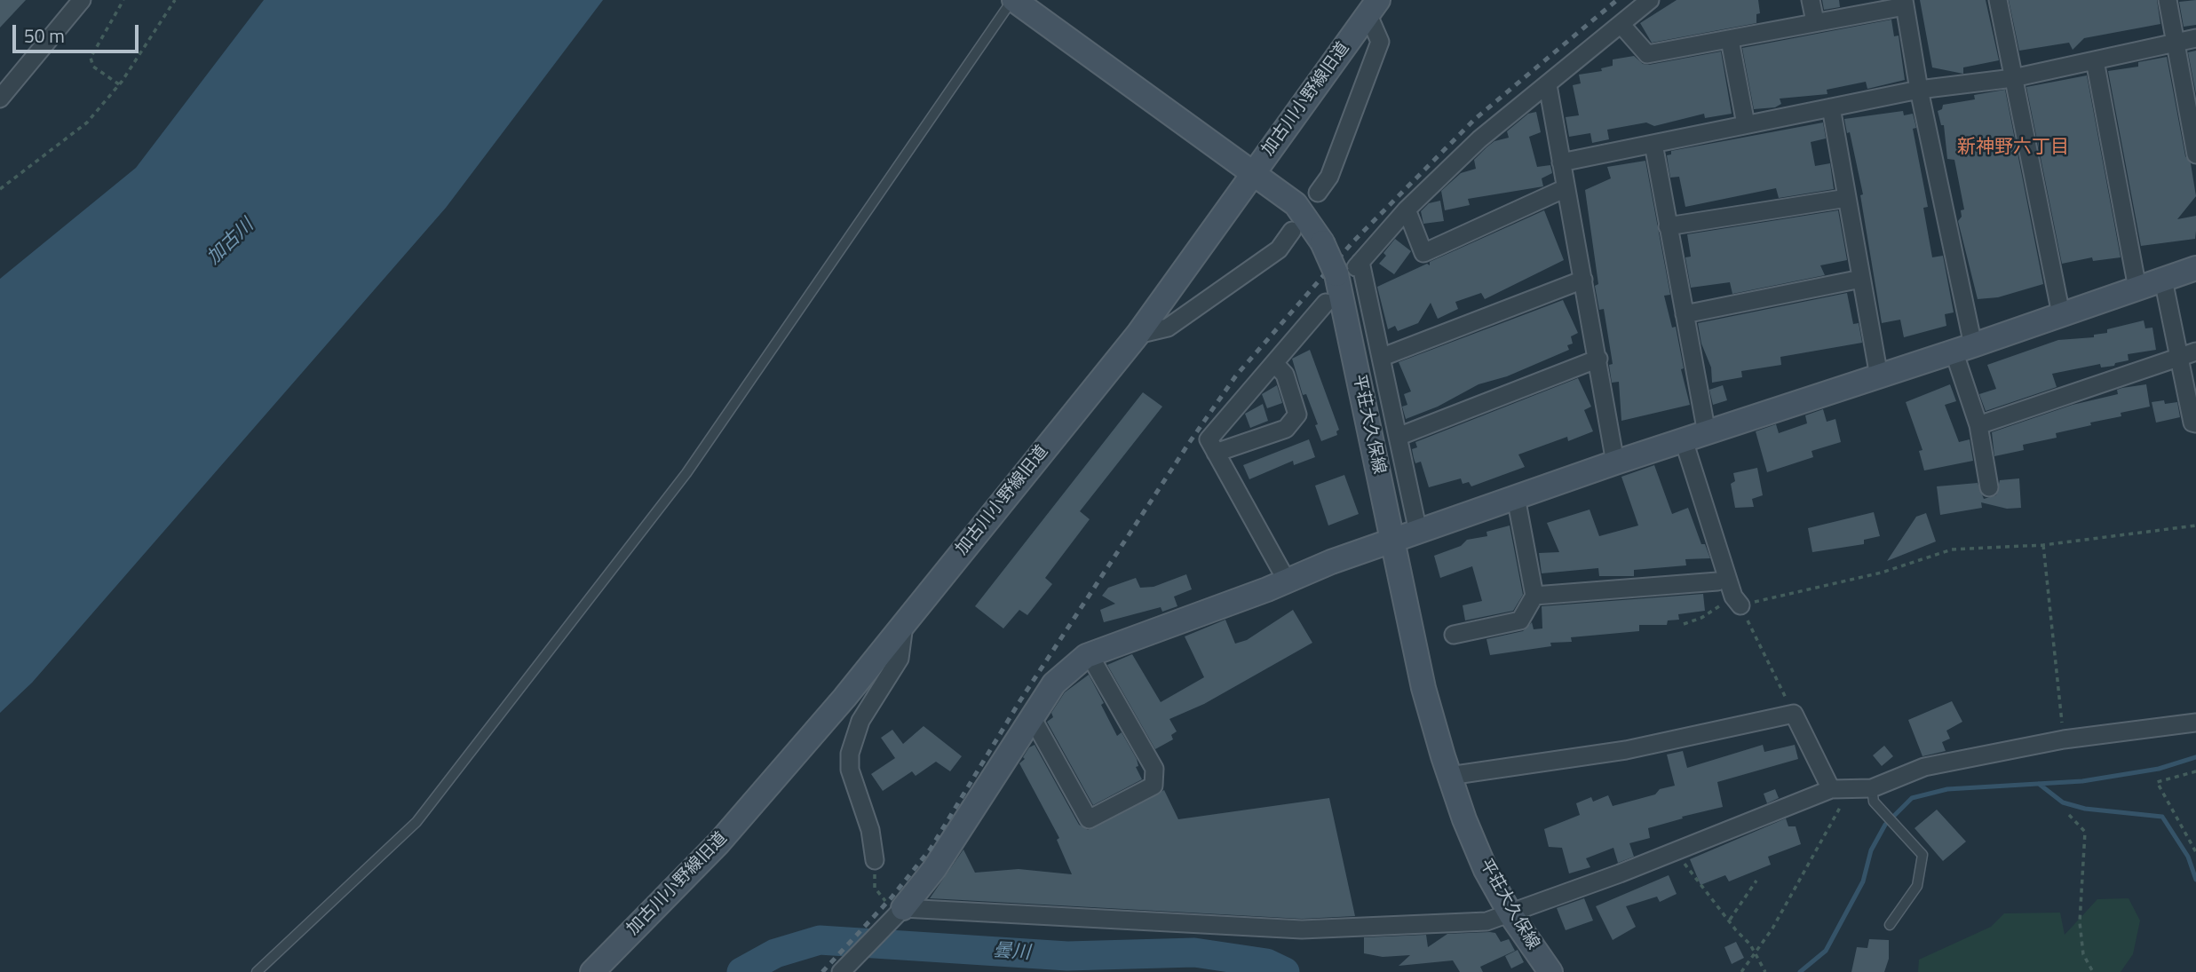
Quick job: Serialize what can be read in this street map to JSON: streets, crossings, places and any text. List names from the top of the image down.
{
  "streets": {
    "street": ["加古川小野線旧道", "平荘大久保線"]
  },
  "crossings": [
    ["加古川小野線旧道", "平荘大久保線"]
  ],
  "districts": ["新神野六丁目"],
  "water": ["加古川", "曇川"],
  "scale_bar": "50 m"
}
